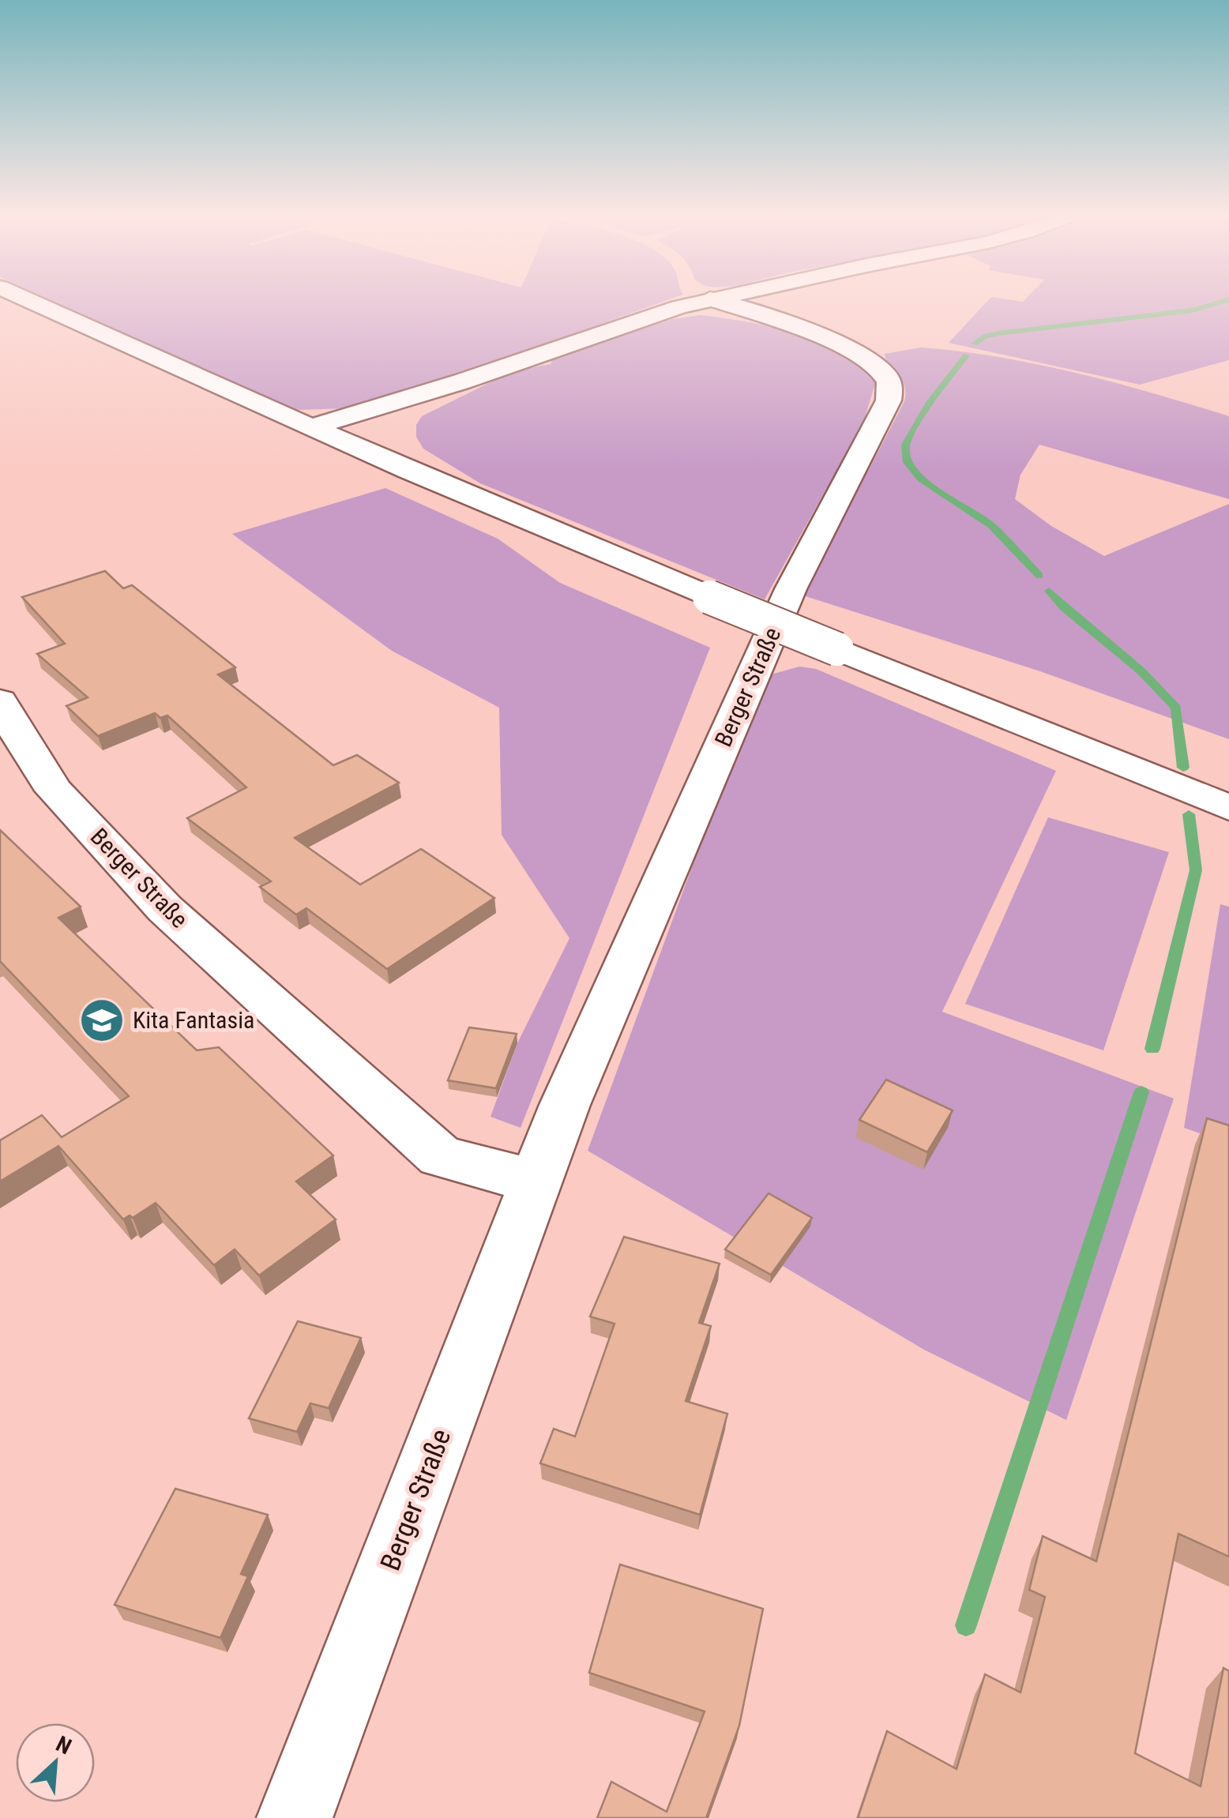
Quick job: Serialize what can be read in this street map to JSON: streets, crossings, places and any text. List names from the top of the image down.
{
  "streets": {
    "main road": ["Berger Straße"]
  },
  "places": {
    "school or university": ["Kita Fantasia"]
  },
  "north": "top right"
}
